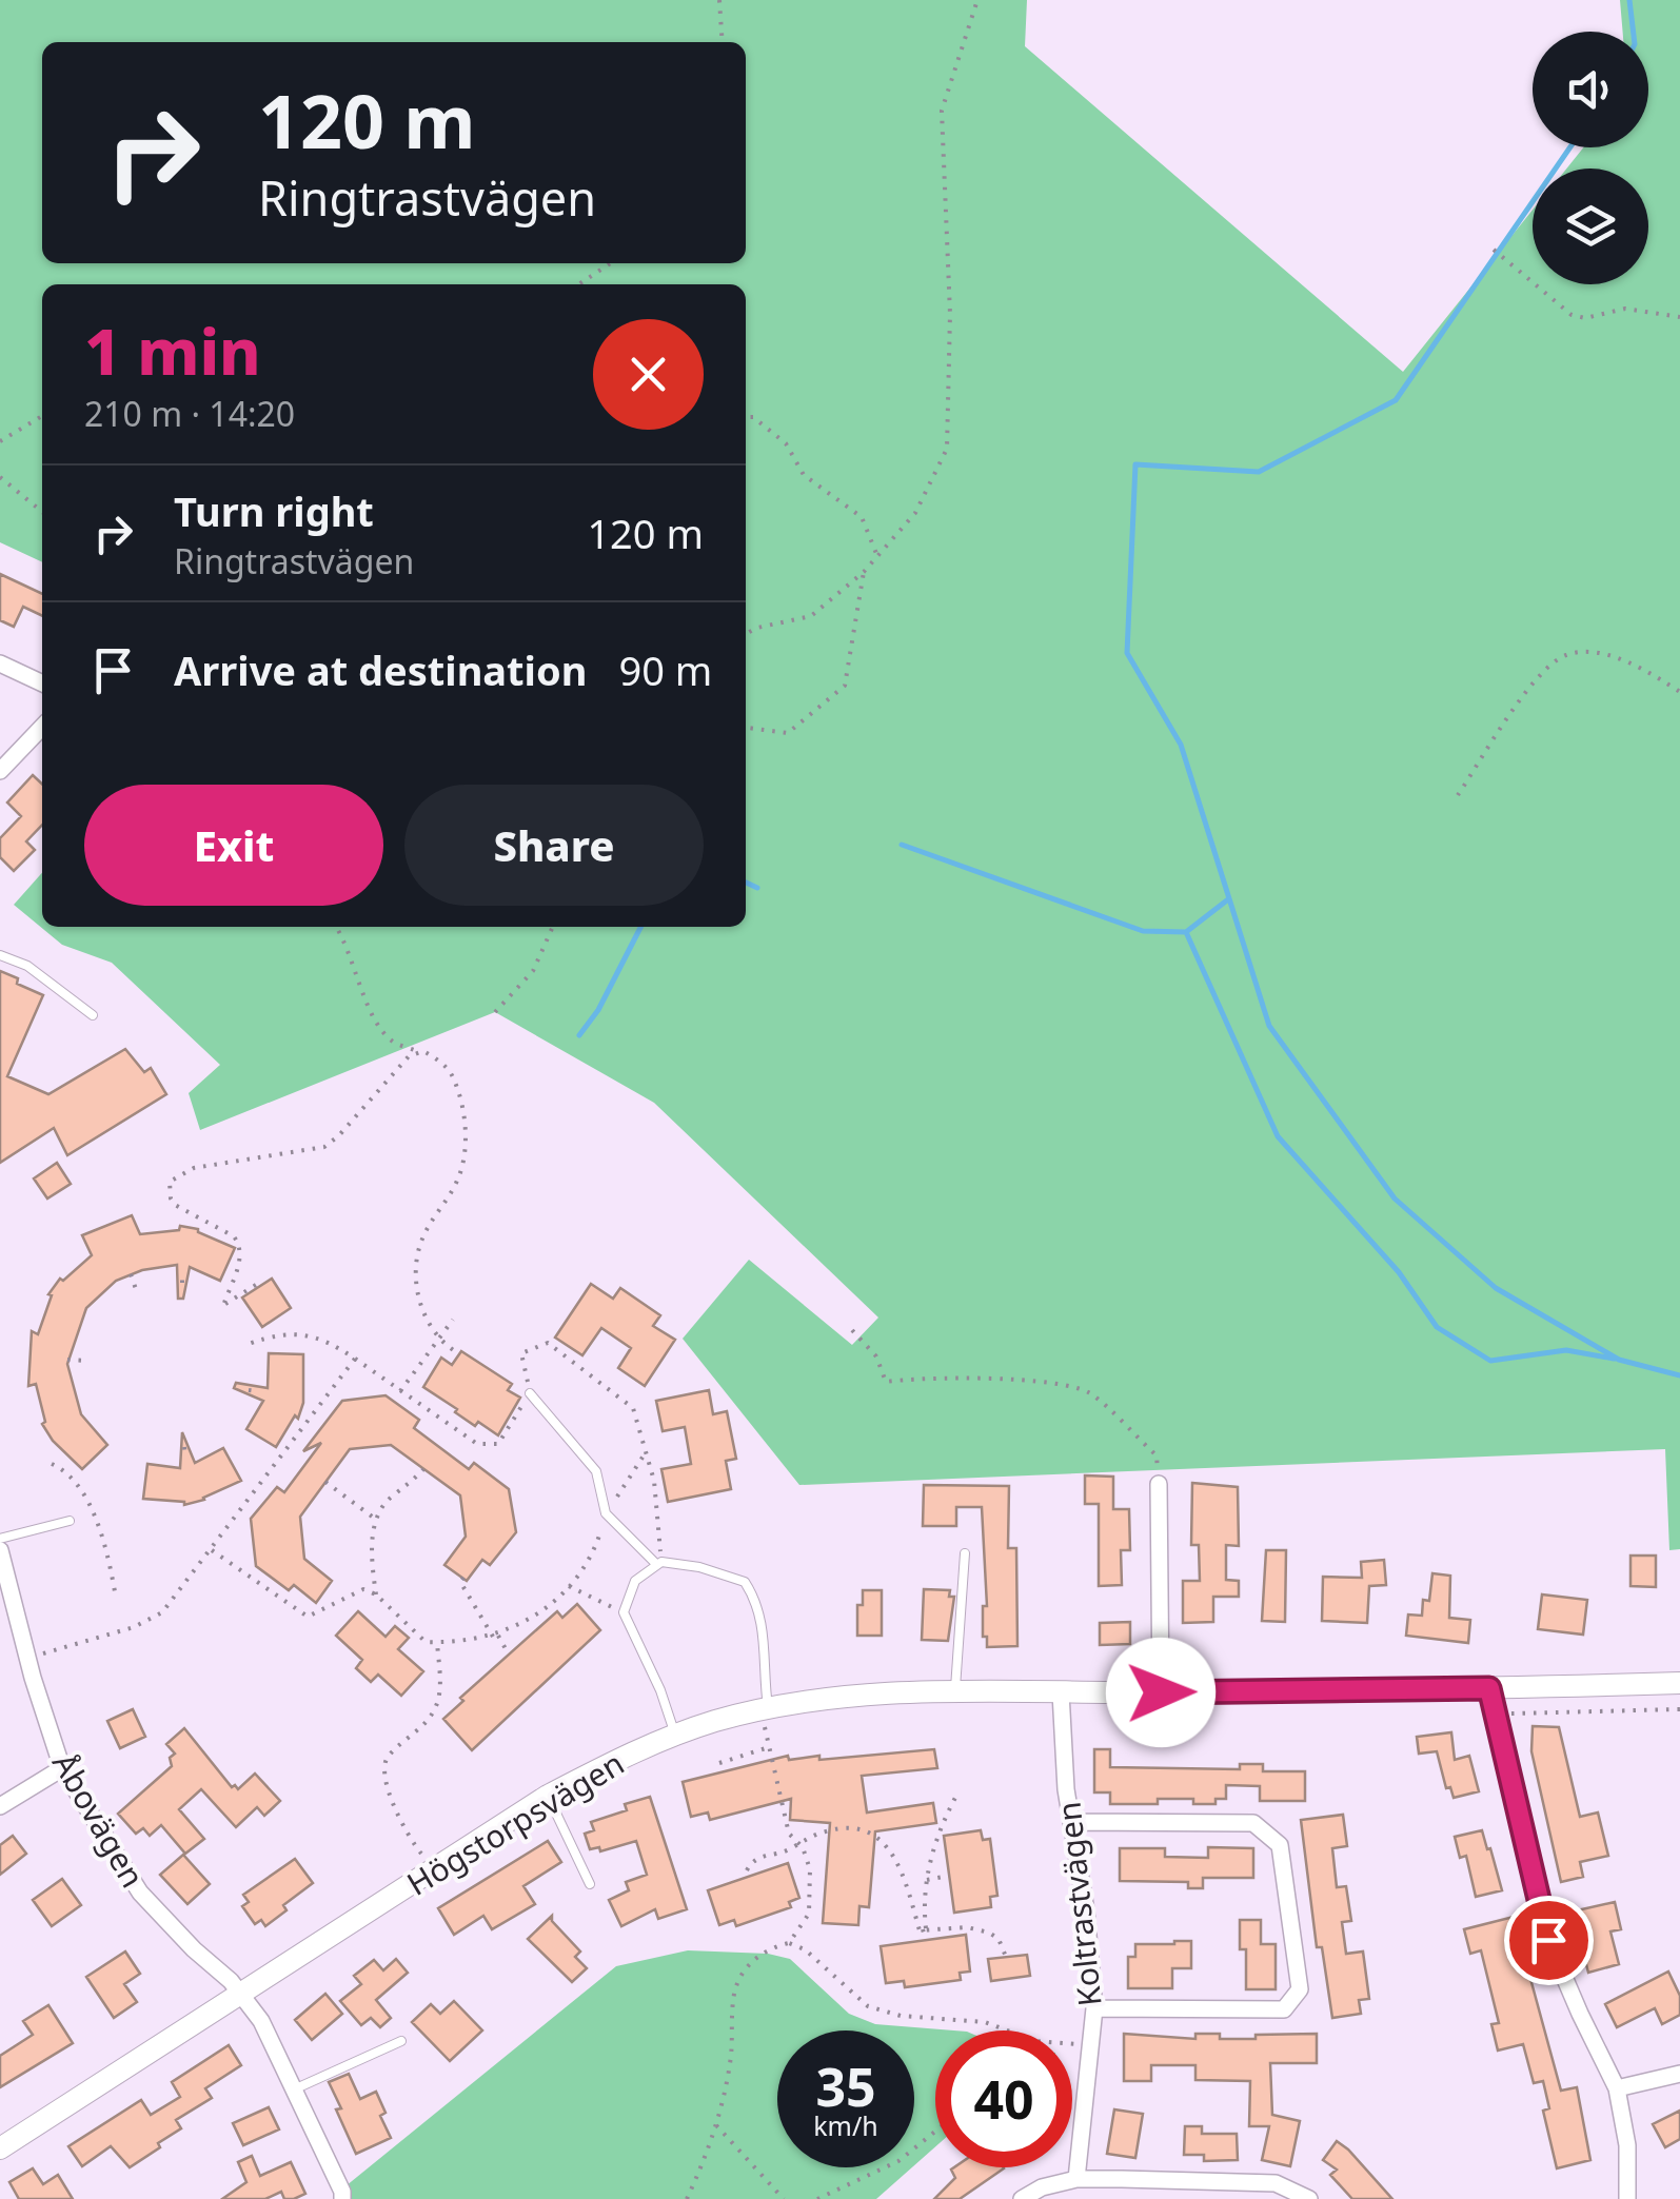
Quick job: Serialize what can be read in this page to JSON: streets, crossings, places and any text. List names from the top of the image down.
{
  "streets": {
    "street": ["Åbovägen", "Högstorpsvägen", "Koltrastvägen"]
  },
  "crossings": [
    ["Åbovägen", "Högstorpsvägen"],
    ["Högstorpsvägen", "Koltrastvägen"]
  ],
  "page": {
    "turn": ["120 m", "Ringtrastvägen"],
    "heading": ["1 min", "210 m · 14:20"],
    "list": [
      {
        "name": "Turn right",
        "note": "Ringtrastvägen",
        "value": "120 m"
      },
      {
        "name": "Arrive at destination",
        "value": "90 m"
      }
    ],
    "buttons": ["Exit", "Share"],
    "speed": "35 km/h",
    "limit": "40"
  }
}
